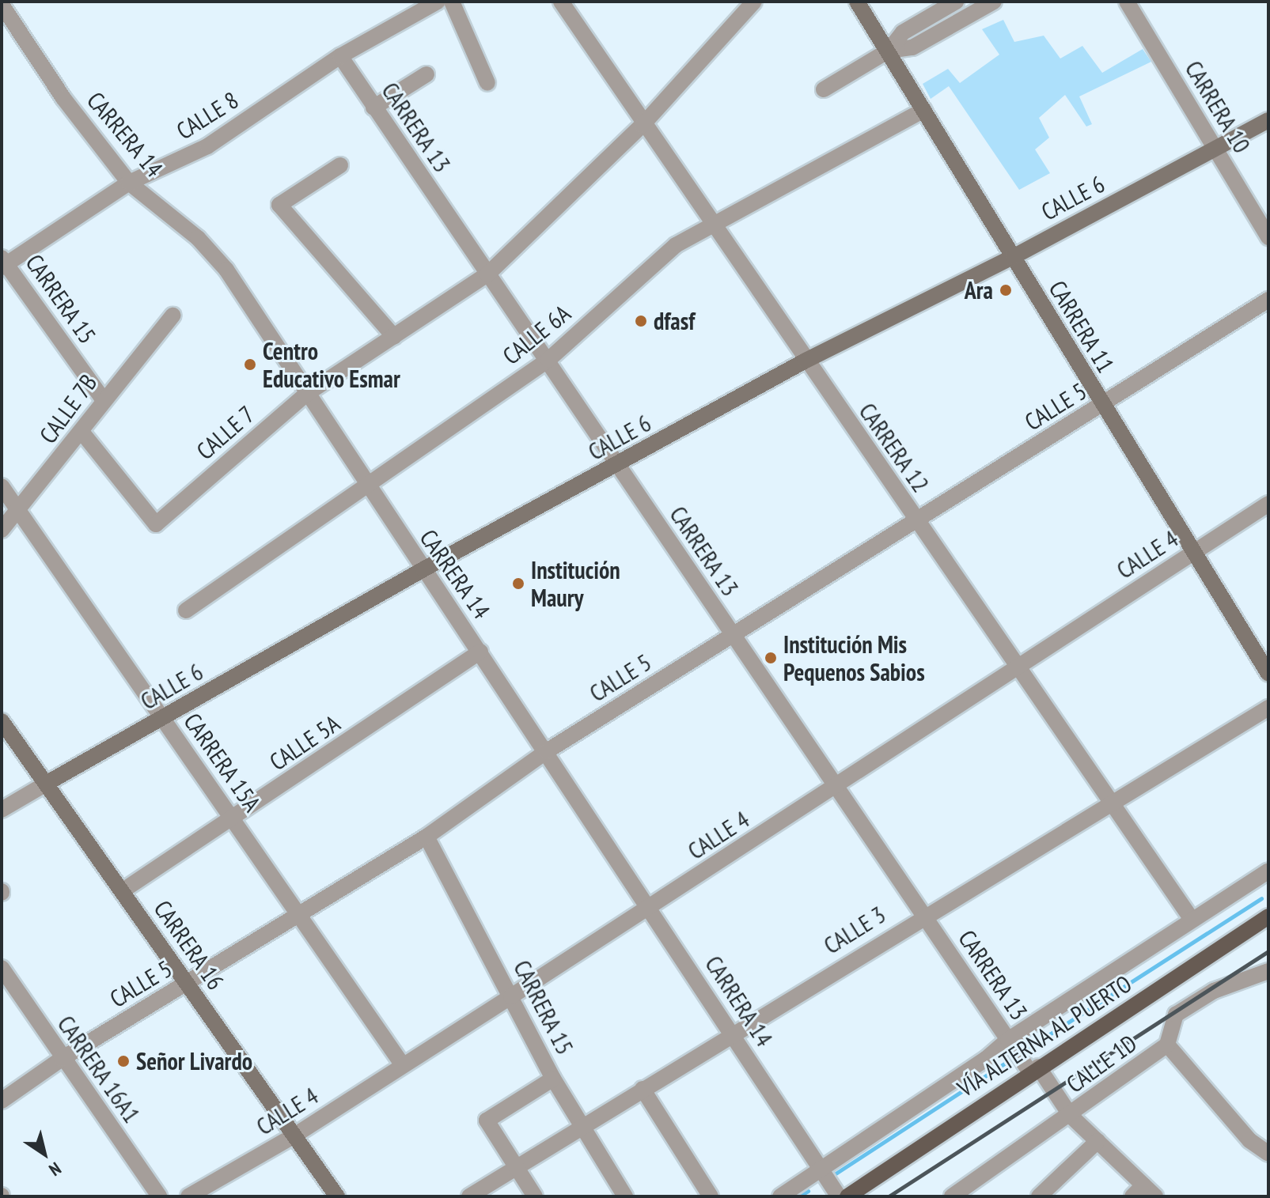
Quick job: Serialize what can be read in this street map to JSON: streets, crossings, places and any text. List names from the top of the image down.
{
  "streets": {
    "main road": ["VÍA ALTERNA AL PUERTO"],
    "street": [
      "CARRERA 10",
      "CALLE 8",
      "CARRERA 13",
      "CARRERA 14",
      "CALLE 6",
      "CARRERA 15",
      "CARRERA 11",
      "CALLE 6A",
      "CALLE 5",
      "CALLE 7B",
      "CALLE 7",
      "CARRERA 12",
      "CALLE 4",
      "CALLE 5A",
      "CARRERA 15A",
      "CALLE 3",
      "CARRERA 16",
      "CALLE 1D",
      "CARRERA 16A1"
    ]
  },
  "crossings": [
    ["CARRERA 10", "CALLE 6"],
    ["CALLE 8", "CARRERA 13"],
    ["CALLE 8", "CARRERA 14"],
    ["CALLE 8", "CARRERA 15"],
    ["CARRERA 13", "CALLE 6"],
    ["CARRERA 13", "CALLE 6A"],
    ["CARRERA 13", "CALLE 5"],
    ["CARRERA 13", "CALLE 7"],
    ["CARRERA 13", "CALLE 4"],
    ["CARRERA 13", "CALLE 3"],
    ["CARRERA 13", "VÍA ALTERNA AL PUERTO"],
    ["CARRERA 13", "CALLE 1D"],
    ["CARRERA 14", "CALLE 6"],
    ["CARRERA 14", "CALLE 6A"],
    ["CARRERA 14", "CALLE 5"],
    ["CARRERA 14", "CALLE 7"],
    ["CARRERA 14", "CALLE 4"],
    ["CARRERA 14", "CALLE 5A"],
    ["CARRERA 14", "CALLE 3"],
    ["CALLE 6", "CARRERA 11"],
    ["CALLE 6", "CARRERA 12"],
    ["CALLE 6", "CARRERA 15A"],
    ["CALLE 6", "CARRERA 16"],
    ["CARRERA 15", "CALLE 5"],
    ["CARRERA 15", "CALLE 7B"],
    ["CARRERA 15", "CALLE 4"],
    ["CARRERA 15", "CALLE 3"],
    ["CARRERA 11", "CALLE 6A"],
    ["CARRERA 11", "CALLE 5"],
    ["CARRERA 11", "CALLE 4"],
    ["CALLE 6A", "CARRERA 12"],
    ["CALLE 5", "CARRERA 12"],
    ["CALLE 5", "CARRERA 15A"],
    ["CALLE 5", "CARRERA 16"],
    ["CALLE 5", "CARRERA 16A1"],
    ["CALLE 7B", "CALLE 7"],
    ["CALLE 7B", "CARRERA 15A"],
    ["CALLE 7", "CARRERA 12"],
    ["CARRERA 12", "CALLE 4"],
    ["CARRERA 12", "CALLE 3"],
    ["CALLE 4", "CARRERA 15A"],
    ["CALLE 4", "CARRERA 16"],
    ["CALLE 5A", "CARRERA 15A"],
    ["CALLE 5A", "CARRERA 16"]
  ],
  "places": [
    "Ara",
    "dfasf",
    "Centro Educativo Esmar",
    "Institución Maury",
    "Institución Mis Pequenos Sabios",
    "Señor Livardo"
  ],
  "north": "bottom right"
}
